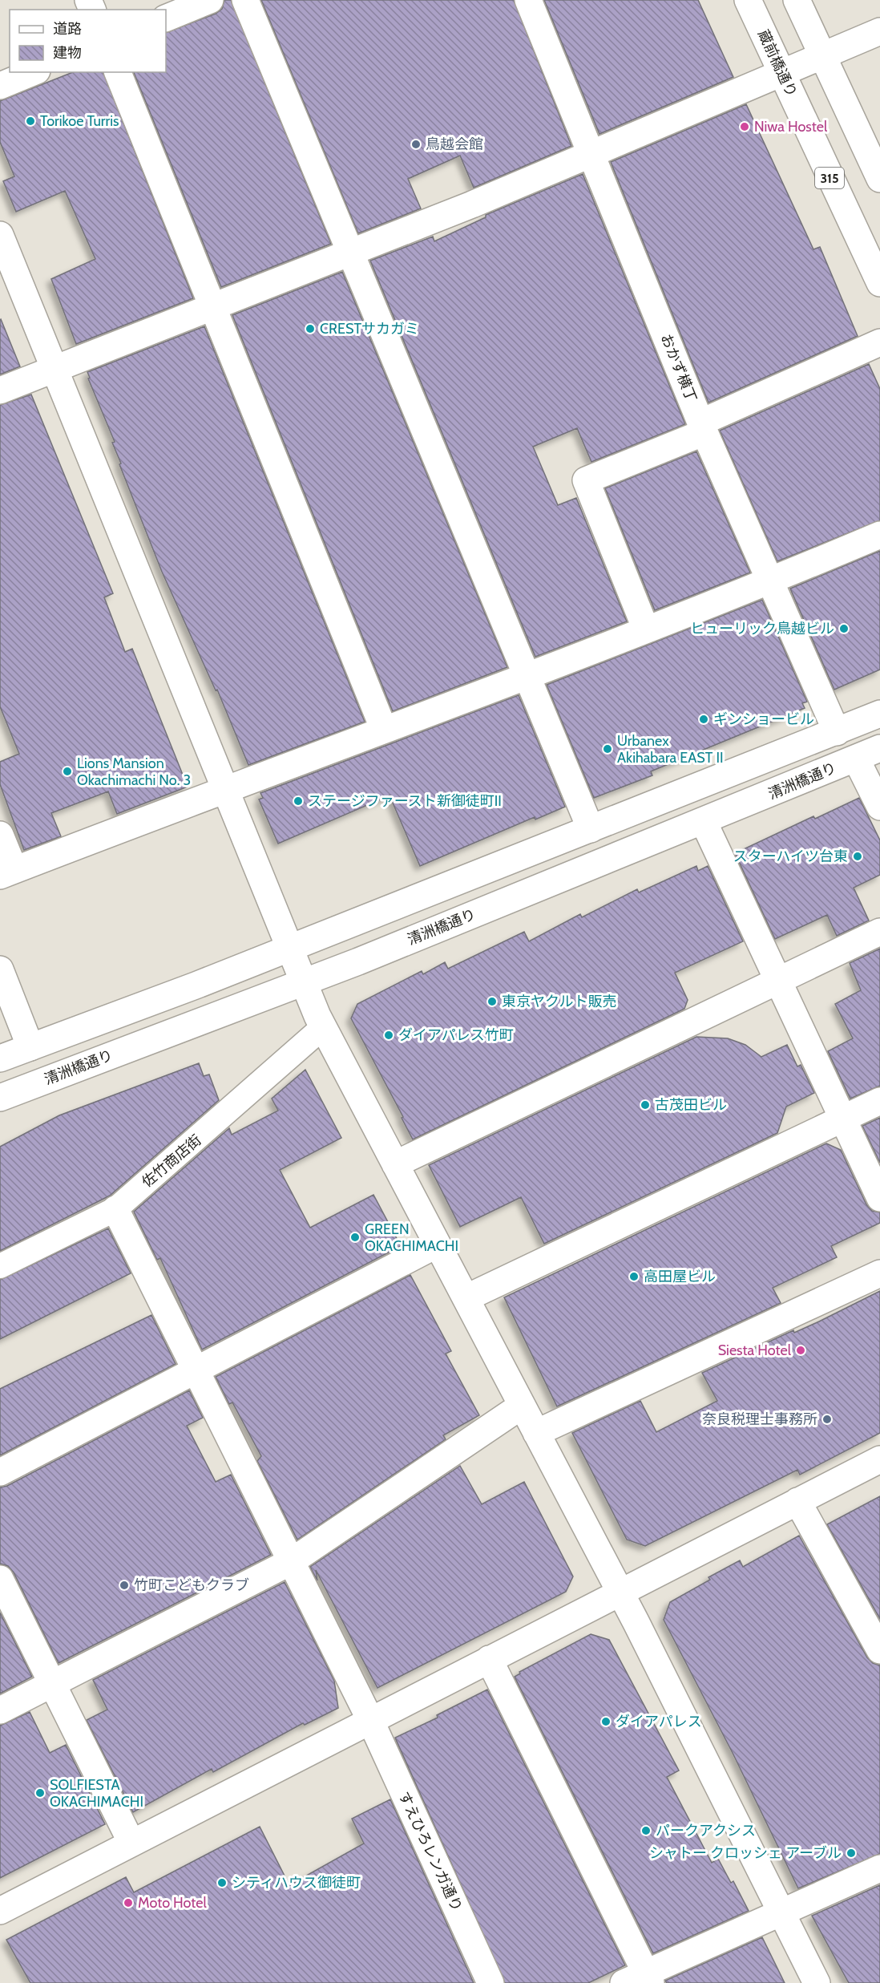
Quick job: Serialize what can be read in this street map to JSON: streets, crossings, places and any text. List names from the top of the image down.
{
  "streets": {
    "street": [
      "蔵前橋通り",
      "315",
      "おかず横丁",
      "清洲橋通り",
      "佐竹商店街",
      "すえひろレンガ通り"
    ]
  },
  "crossings": [
    ["佐竹商店街", "すえひろレンガ通り"]
  ],
  "places": [
    "Torikoe Turris",
    "Niwa Hostel",
    "鳥越会館",
    "CRESTサカガミ",
    "ヒューリック鳥越ビル",
    "ギンショービル",
    "Urbanex Akihabara EAST II",
    "Lions Mansion Okachimachi No. 3",
    "ステージファースト新御徒町II",
    "スターハイツ台東",
    "東京ヤクルト販売",
    "ダイアパレス竹町",
    "古茂田ビル",
    "GREEN OKACHIMACHI",
    "高田屋ビル",
    "Siesta Hotel",
    "奈良税理士事務所",
    "竹町こどもクラブ",
    "ダイアパレス",
    "SOLFIESTA OKACHIMACHI",
    "パークアクシス",
    "シャトー クロッシェ アーブル",
    "シティハウス御徒町",
    "Moto Hotel"
  ],
  "legend": ["道路", "建物"]
}
